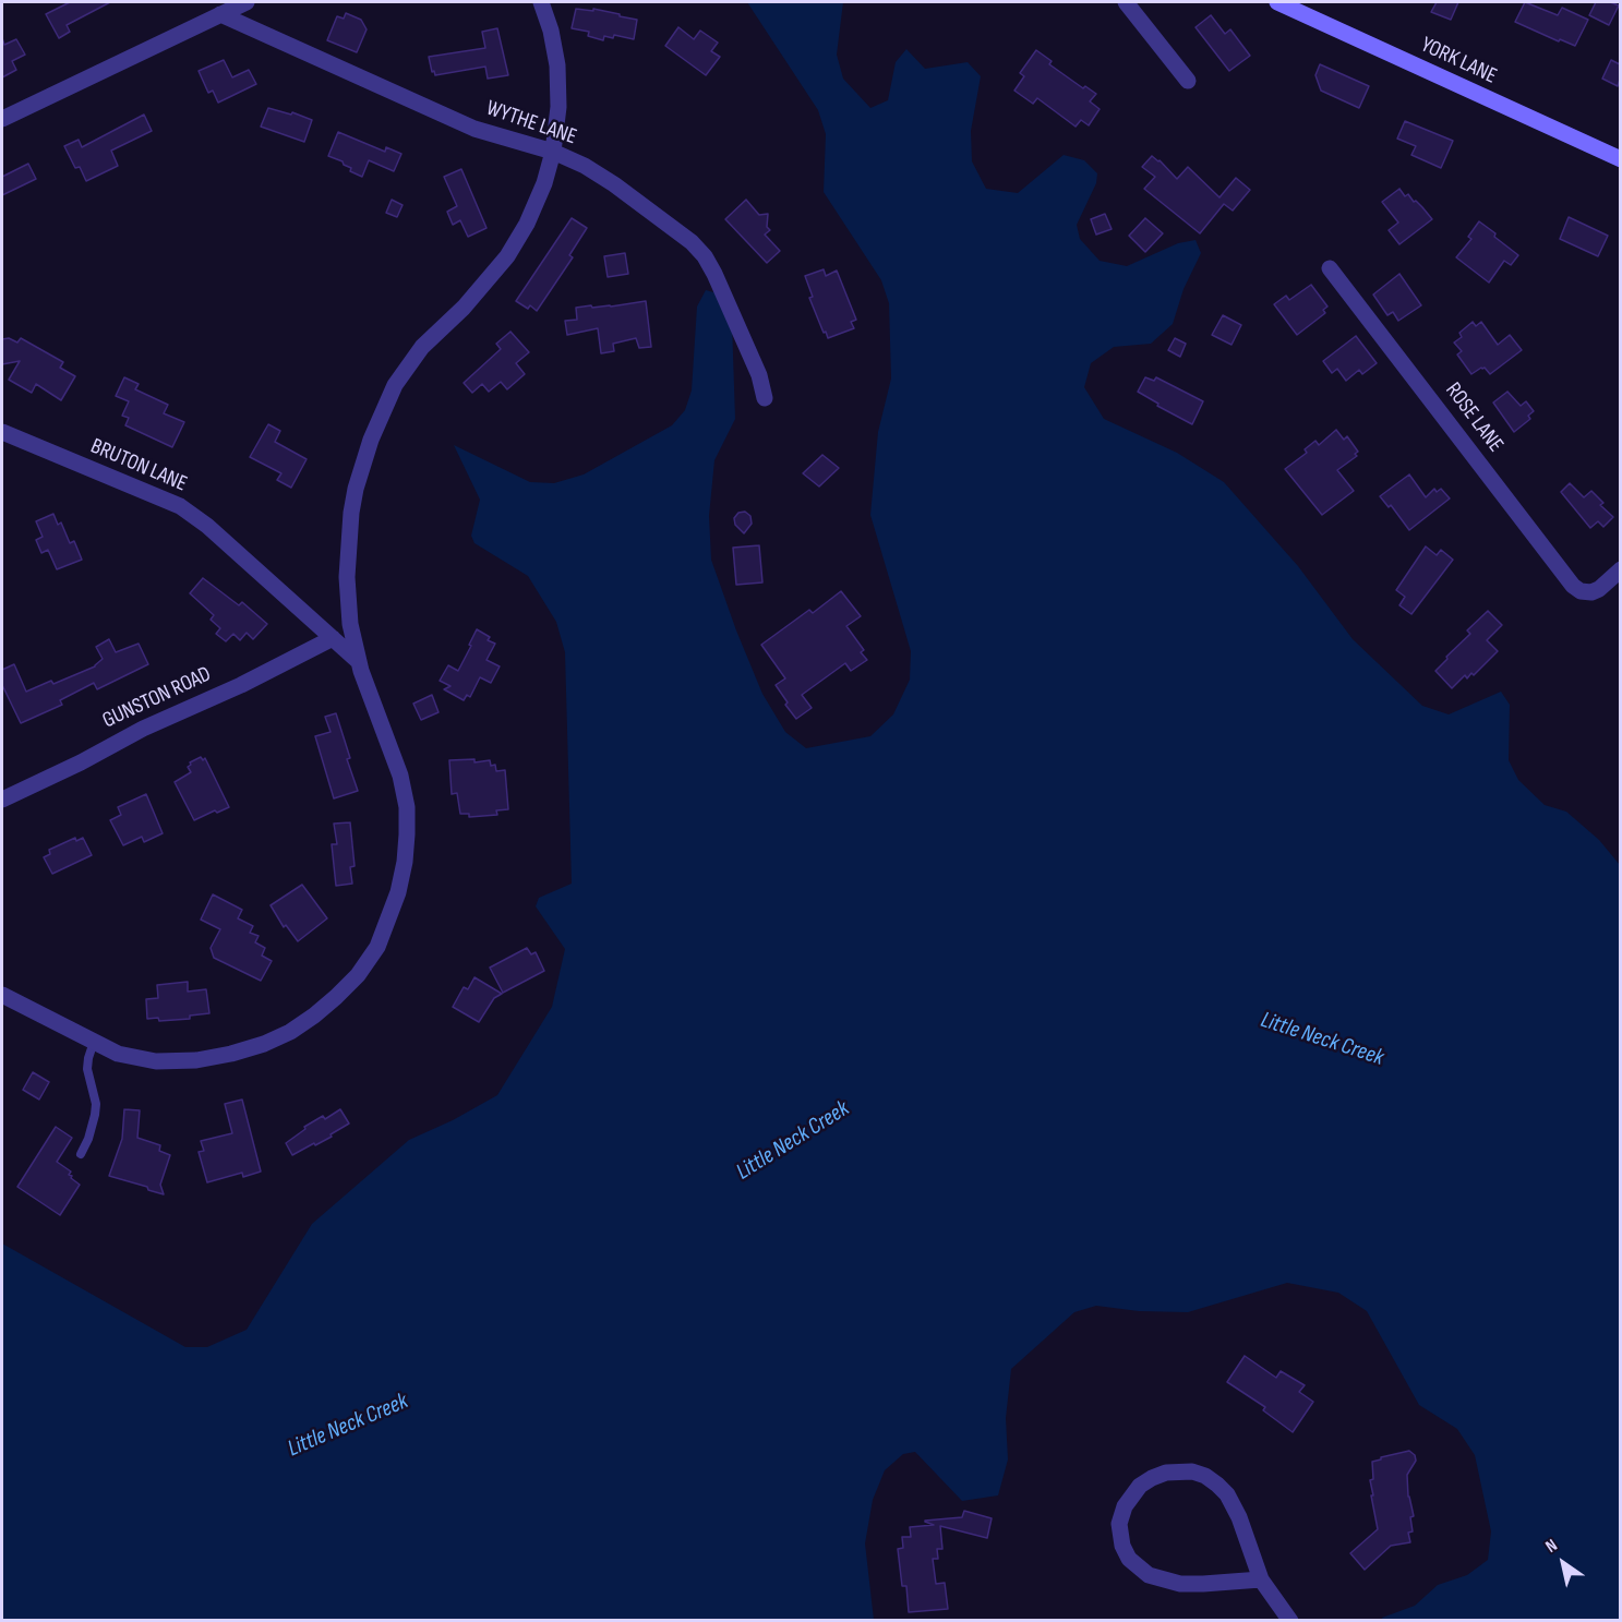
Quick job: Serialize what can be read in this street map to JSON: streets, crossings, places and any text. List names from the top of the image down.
{
  "streets": {
    "street": [
      "YORK LANE",
      "WYTHE LANE",
      "ROSE LANE",
      "BRUTON LANE",
      "GUNSTON ROAD"
    ]
  },
  "crossings": [
    ["BRUTON LANE", "GUNSTON ROAD"]
  ],
  "water": ["Little Neck Creek"],
  "north": "top left"
}
